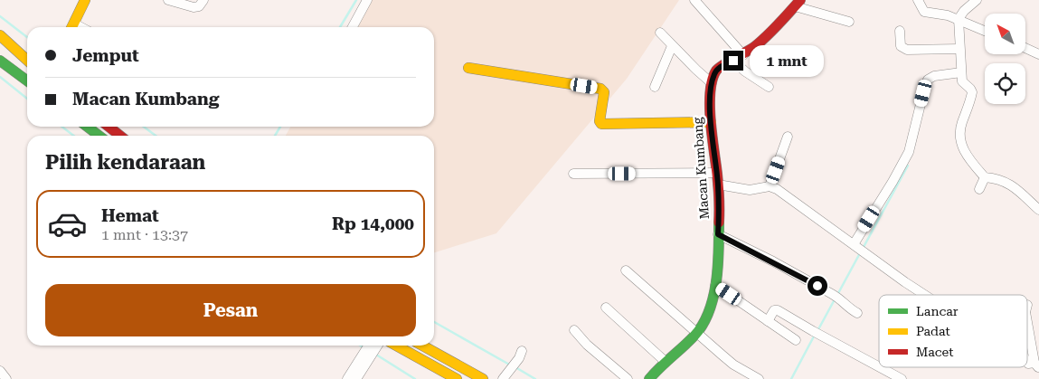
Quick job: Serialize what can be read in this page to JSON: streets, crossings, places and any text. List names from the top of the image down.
{
  "streets": {
    "main road": ["Macan Kumbang"]
  },
  "legend": ["Lancar", "Padat", "Macet"],
  "north": "top left",
  "page": {
    "banner": ["Jemput", "Macan Kumbang"],
    "bubble": "1 mnt",
    "heading": "Pilih kendaraan",
    "list": [
      {
        "name": "Hemat",
        "note": "1 mnt · 13:37",
        "value": "Rp 14,000"
      }
    ],
    "buttons": "Pesan"
  }
}
